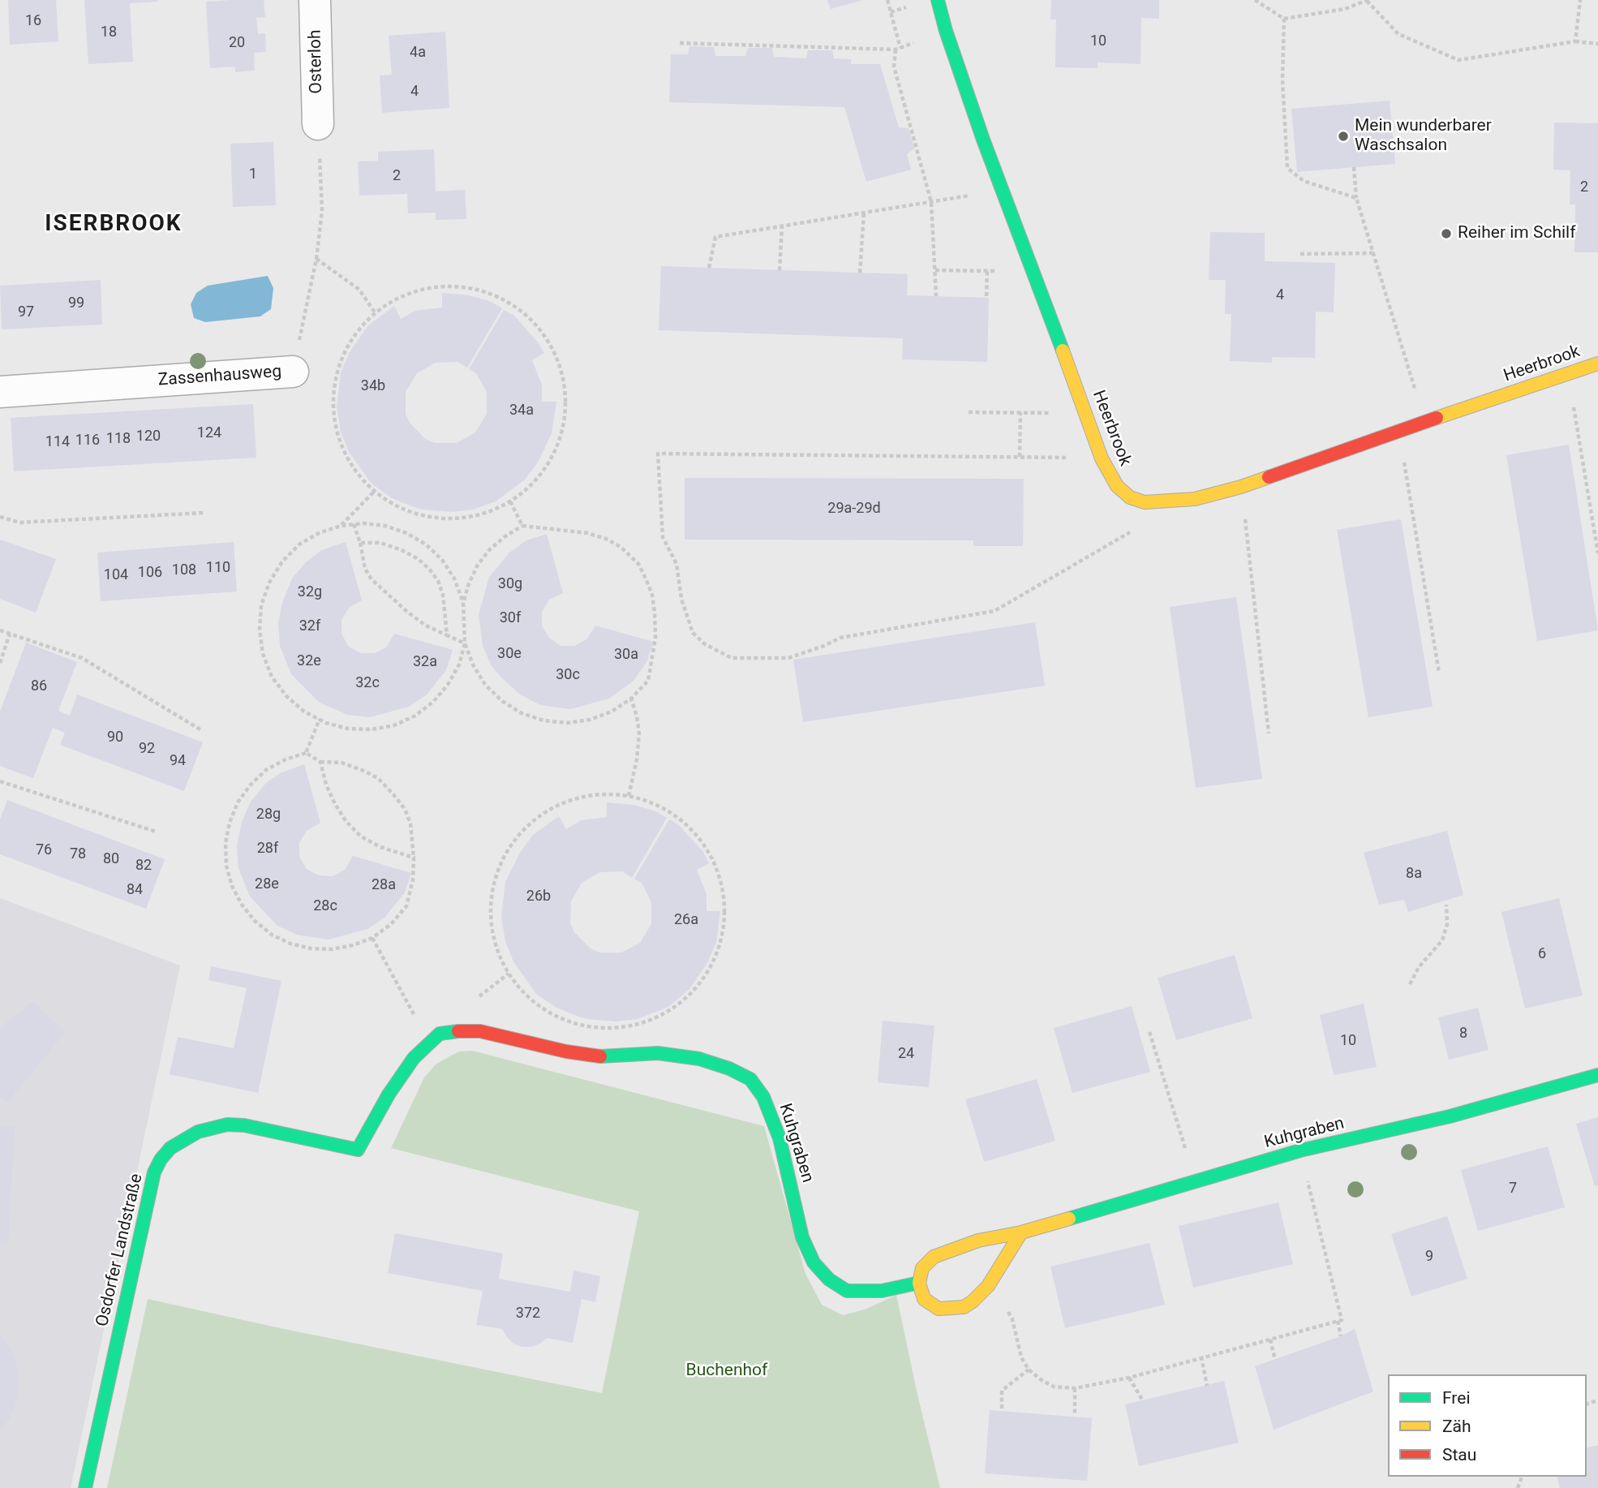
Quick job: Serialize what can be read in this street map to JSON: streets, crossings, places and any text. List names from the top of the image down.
{
  "streets": {
    "street": [
      "Osterloh",
      "Heerbrook",
      "Zassenhausweg",
      "Kuhgraben",
      "Osdorfer Landstraße"
    ]
  },
  "crossings": [
    ["Osterloh", "Zassenhausweg"],
    ["Kuhgraben", "Osdorfer Landstraße"]
  ],
  "districts": ["ISERBROOK"],
  "parks": ["Buchenhof"],
  "places": ["Mein wunderbarer Waschsalon", "Reiher im Schilf"],
  "house_numbers": [
    "16",
    "18",
    "10",
    "20",
    "4a",
    "4",
    "1",
    "2",
    "2",
    "4",
    "99",
    "97",
    "34b",
    "34a",
    "124",
    "120",
    "118",
    "116",
    "114",
    "29a-29d",
    "110",
    "108",
    "106",
    "104",
    "30g",
    "32g",
    "30f",
    "32f",
    "30e",
    "30a",
    "32e",
    "32a",
    "30c",
    "32c",
    "86",
    "90",
    "92",
    "94",
    "28g",
    "28f",
    "76",
    "78",
    "80",
    "82",
    "8a",
    "28e",
    "28a",
    "84",
    "26b",
    "28c",
    "26a",
    "6",
    "8",
    "10",
    "24",
    "7",
    "9",
    "372"
  ],
  "legend": ["Frei", "Zäh", "Stau"]
}
